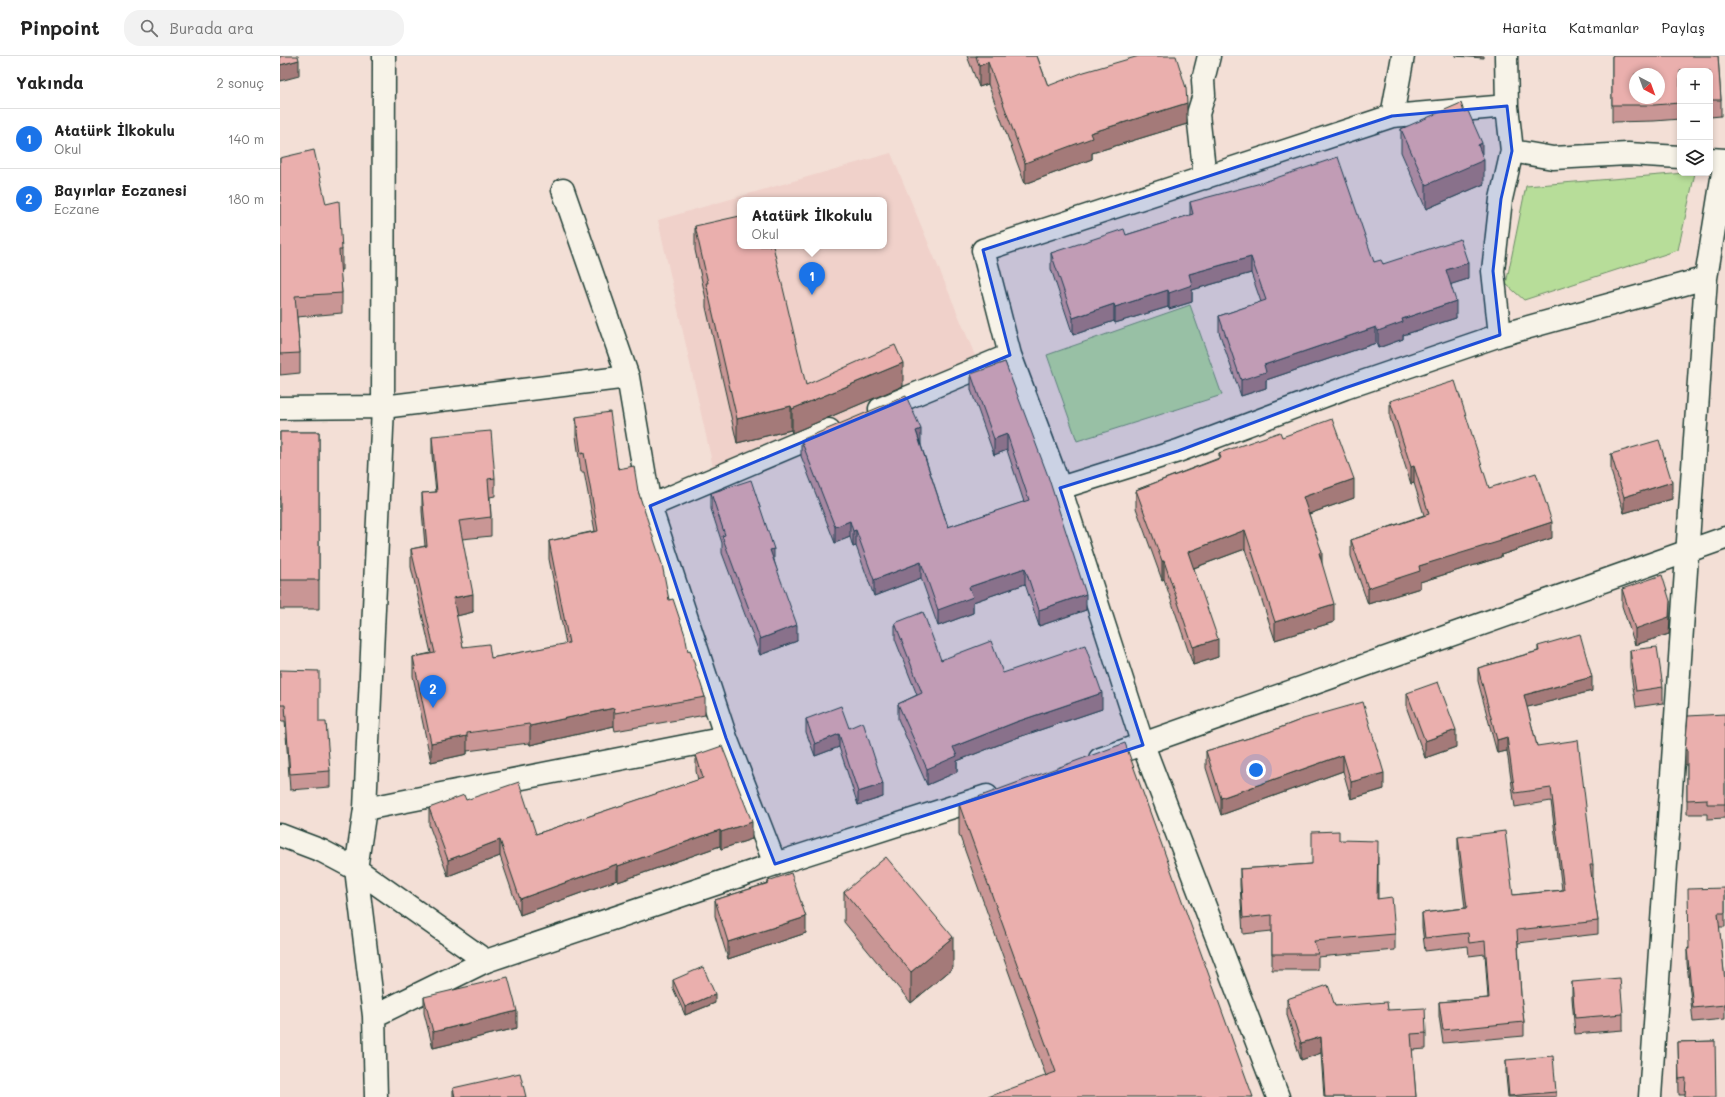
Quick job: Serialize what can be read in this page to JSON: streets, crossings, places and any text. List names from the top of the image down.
{
  "north": "bottom right",
  "page": {
    "header": "Pinpoint",
    "search": "Burada ara",
    "nav": ["Harita", "Katmanlar", "Paylaş"],
    "heading": ["Yakında", "2 sonuç"],
    "map_buttons": ["+", "−"],
    "list": [
      {
        "mark": "1",
        "name": "Atatürk İlkokulu",
        "note": "Okul",
        "value": "140 m"
      },
      {
        "mark": "2",
        "name": "Bayırlar Eczanesi",
        "note": "Eczane",
        "value": "180 m"
      }
    ],
    "popup": ["Atatürk İlkokulu", "Okul"],
    "pins": ["1", "2"]
  }
}
